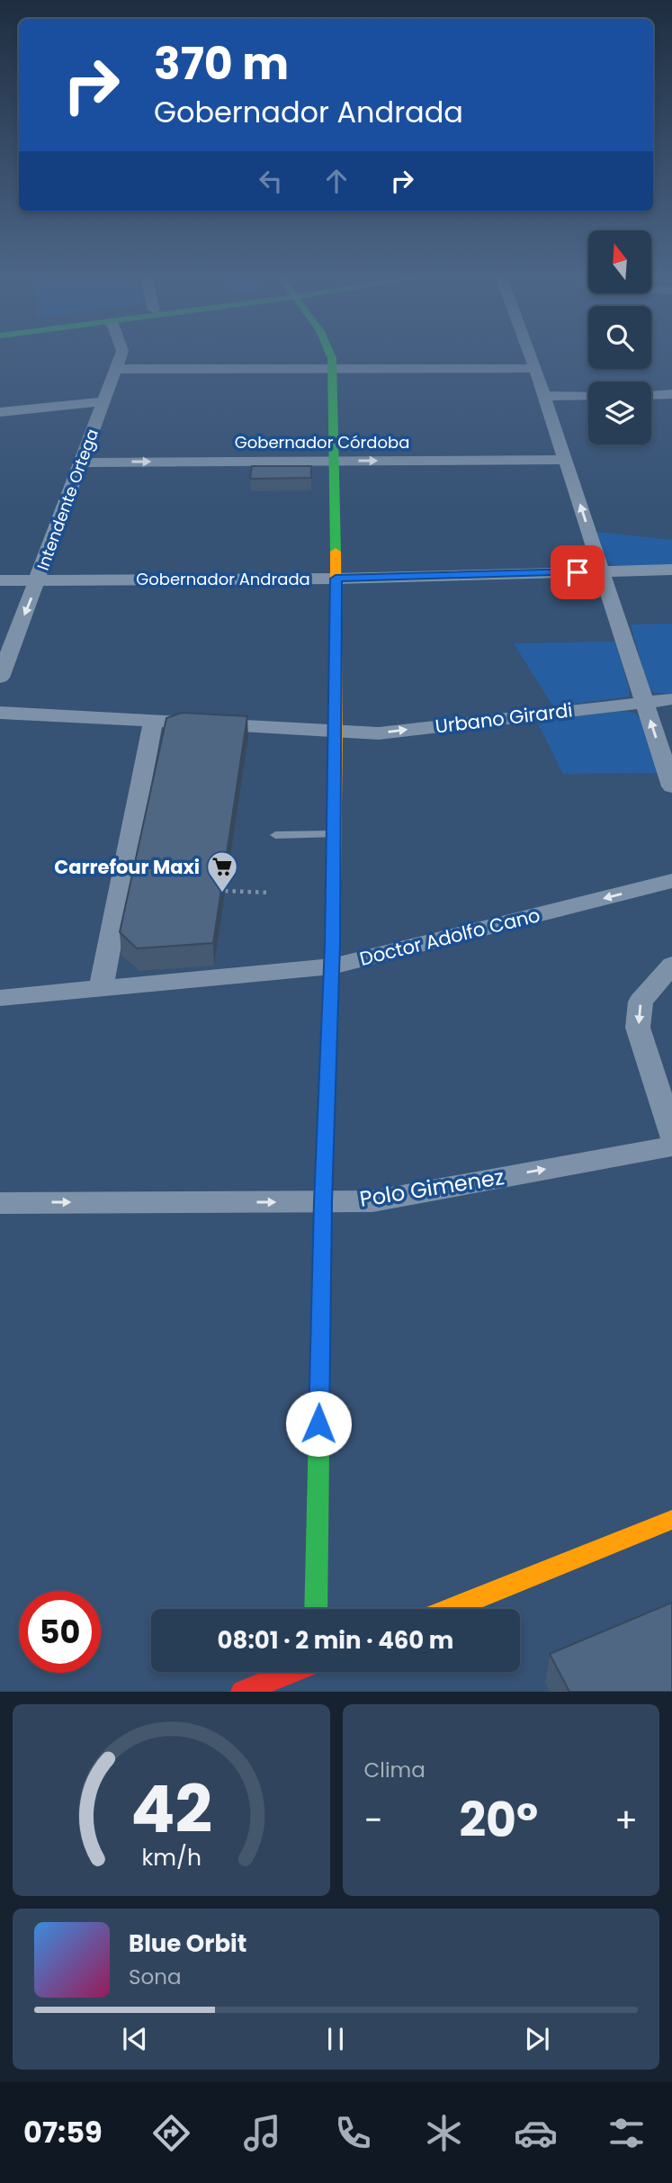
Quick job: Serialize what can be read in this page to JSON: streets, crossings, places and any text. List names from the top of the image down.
{
  "streets": {
    "street": [
      "Gobernador Córdoba",
      "Intendente Ortega",
      "Gobernador Andrada",
      "Urbano Girardi",
      "Doctor Adolfo Cano",
      "Polo Gimenez"
    ]
  },
  "crossings": [
    ["Gobernador Córdoba", "Intendente Ortega"],
    ["Intendente Ortega", "Gobernador Andrada"]
  ],
  "one_way": ["Urbano Girardi", "Doctor Adolfo Cano", "Polo Gimenez"],
  "places": {
    "supermarket": ["Carrefour Maxi"]
  },
  "north": "top",
  "page": {
    "turn": ["370 m", "Gobernador Andrada"],
    "limit": "50",
    "trip": "08:01 · 2 min · 460 m",
    "tile": "Clima",
    "heat": ["−", "20°", "+"],
    "song": ["Blue Orbit", "Sona"],
    "tabs": "07:59",
    "gauge": ["42", "km/h"]
  }
}
